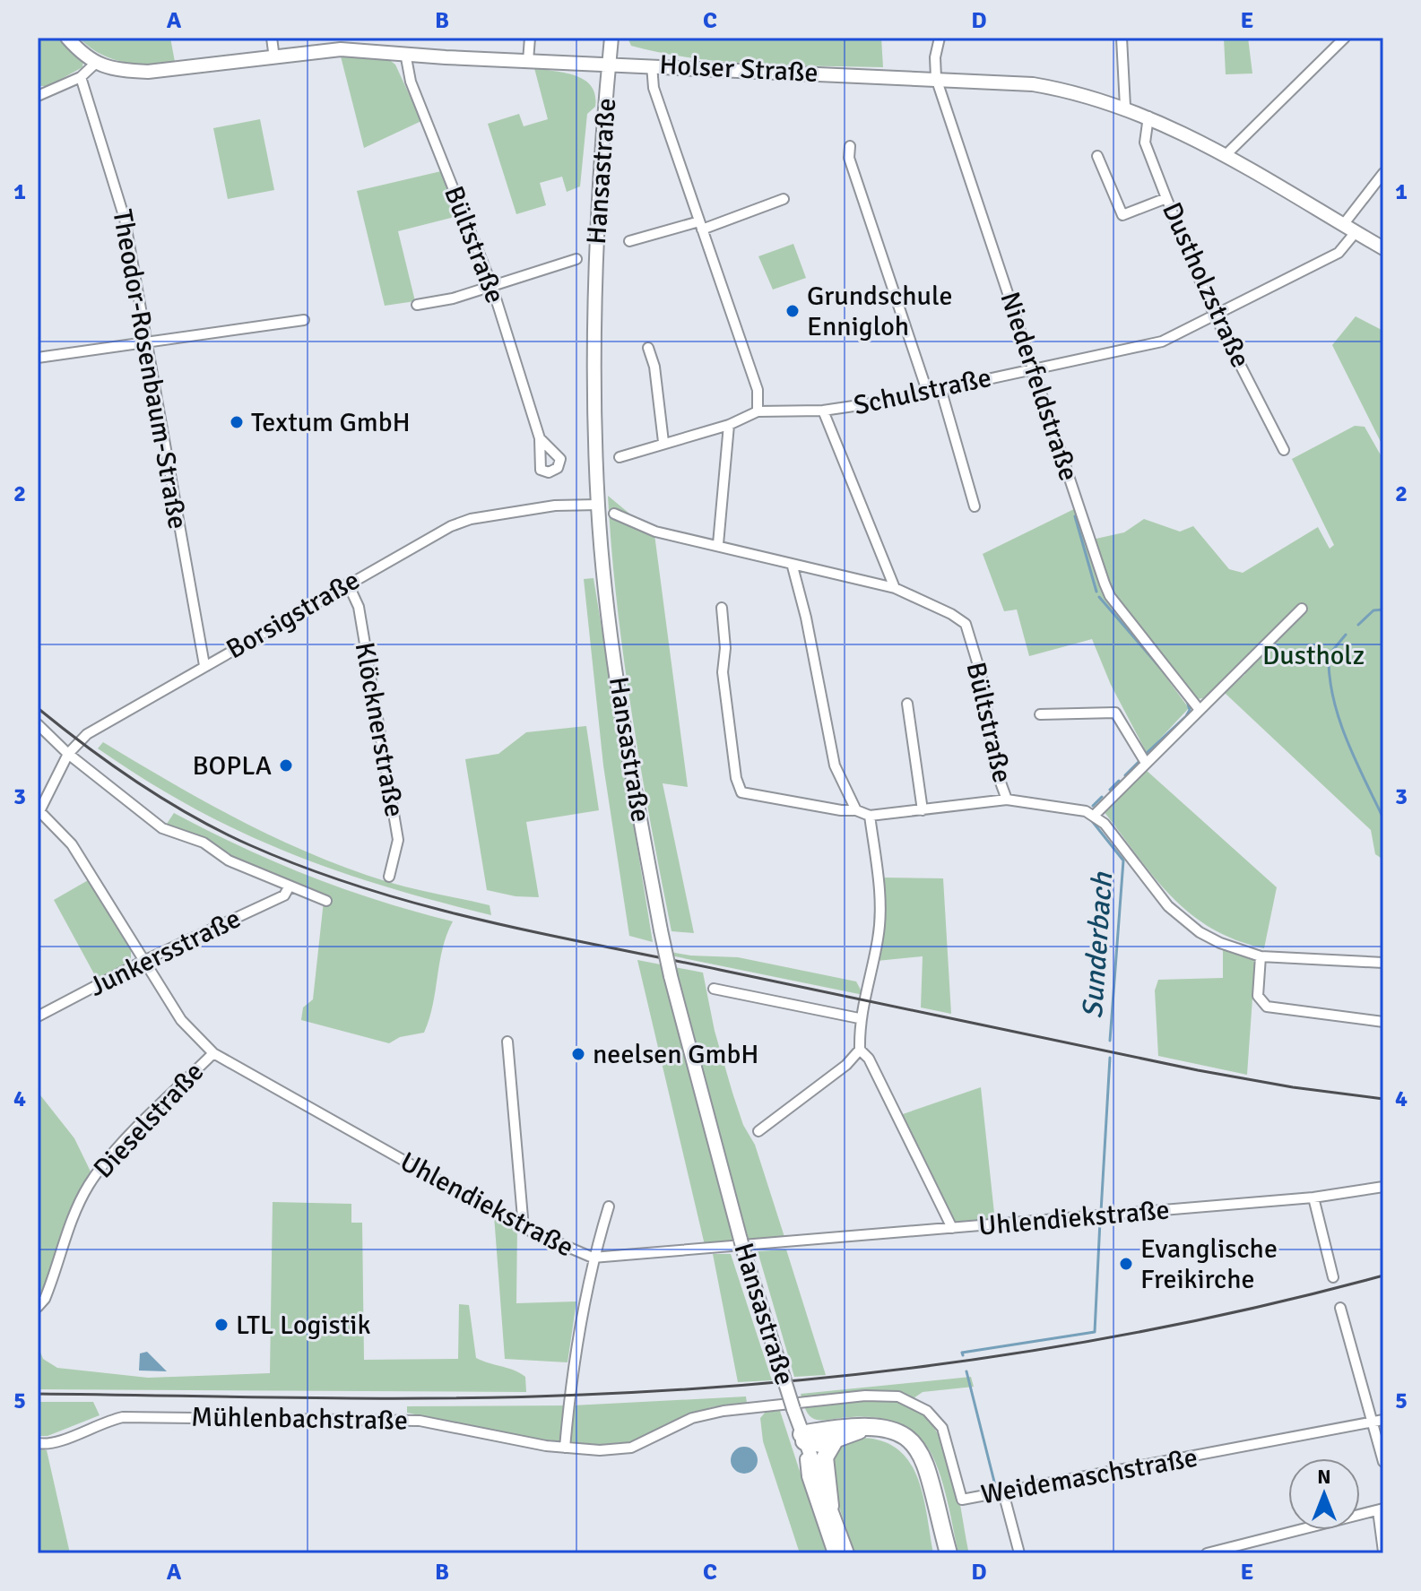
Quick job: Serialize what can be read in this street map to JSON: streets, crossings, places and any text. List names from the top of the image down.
{
  "streets": {
    "main road": ["Holser Straße", "Hansastraße"],
    "street": [
      "Bültstraße",
      "Dustholzstraße",
      "Theodor-Rosenbaum-Straße",
      "Niederfeldstraße",
      "Schulstraße",
      "Borsigstraße",
      "Klöcknerstraße",
      "Junkersstraße",
      "Dieselstraße",
      "Uhlendiekstraße",
      "Mühlenbachstraße",
      "Weidemaschstraße"
    ]
  },
  "crossings": [
    ["Holser Straße", "Hansastraße"],
    ["Holser Straße", "Bültstraße"],
    ["Holser Straße", "Dustholzstraße"],
    ["Holser Straße", "Niederfeldstraße"],
    ["Holser Straße", "Schulstraße"],
    ["Hansastraße", "Borsigstraße"],
    ["Dustholzstraße", "Schulstraße"],
    ["Theodor-Rosenbaum-Straße", "Borsigstraße"],
    ["Niederfeldstraße", "Schulstraße"],
    ["Borsigstraße", "Klöcknerstraße"],
    ["Borsigstraße", "Uhlendiekstraße"],
    ["Junkersstraße", "Uhlendiekstraße"],
    ["Dieselstraße", "Uhlendiekstraße"],
    ["Mühlenbachstraße", "Weidemaschstraße"]
  ],
  "water": ["Sunderbach"],
  "parks": ["Dustholz"],
  "places": [
    "Grundschule Ennigloh",
    "Textum GmbH",
    "BOPLA",
    "neelsen GmbH",
    "Evanglische Freikirche",
    "LTL Logistik"
  ],
  "north": "top",
  "grid": {
    "columns": [
      "A",
      "B",
      "C",
      "D",
      "E"
    ],
    "rows": [
      "1",
      "2",
      "3",
      "4",
      "5"
    ]
  }
}
